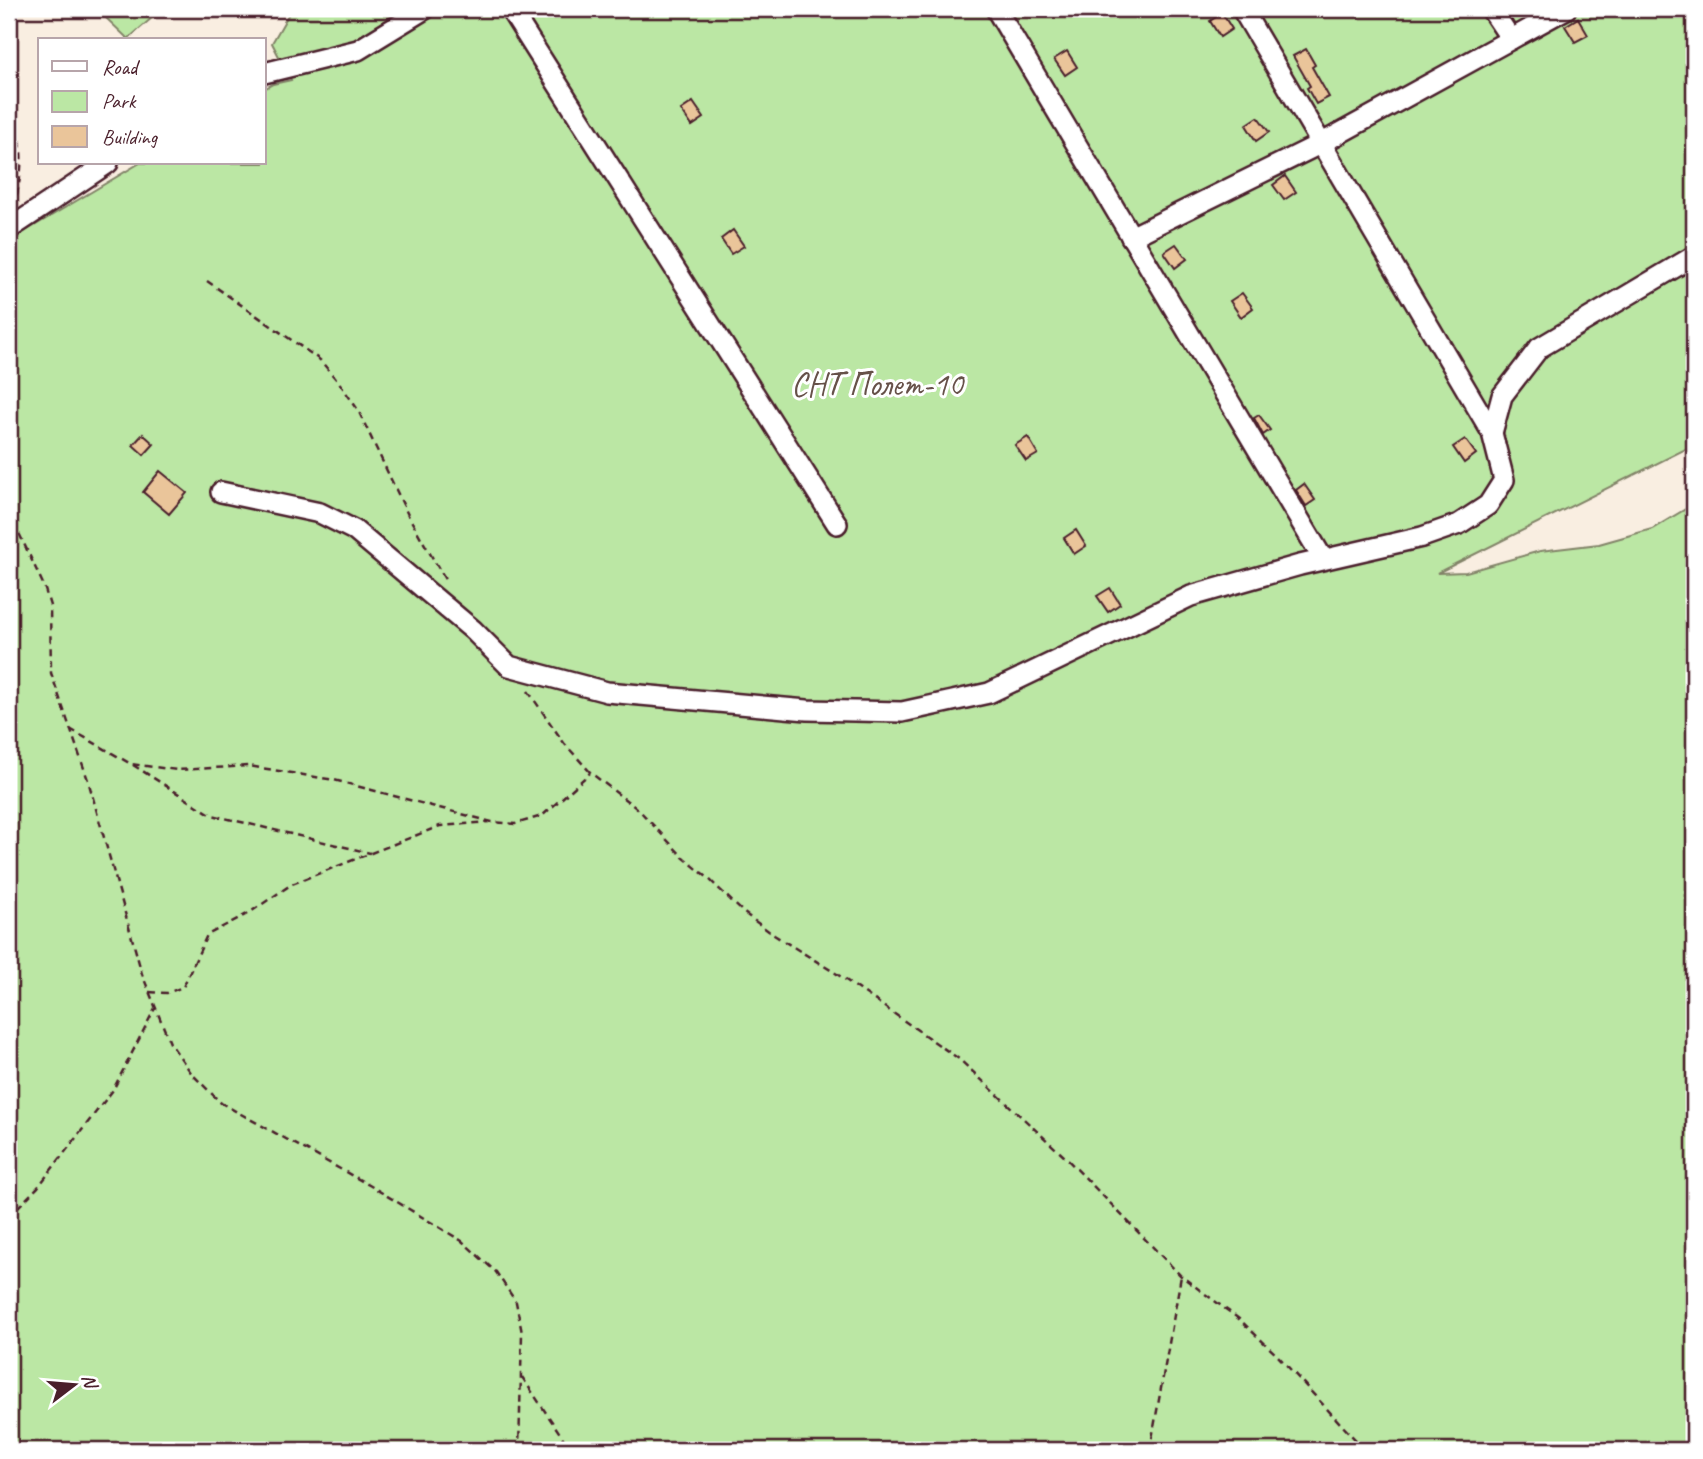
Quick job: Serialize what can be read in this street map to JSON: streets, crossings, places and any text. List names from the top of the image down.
{
  "parks": ["СНТ Полет-10"],
  "legend": ["Road", "Park", "Building"],
  "north": "right"
}
